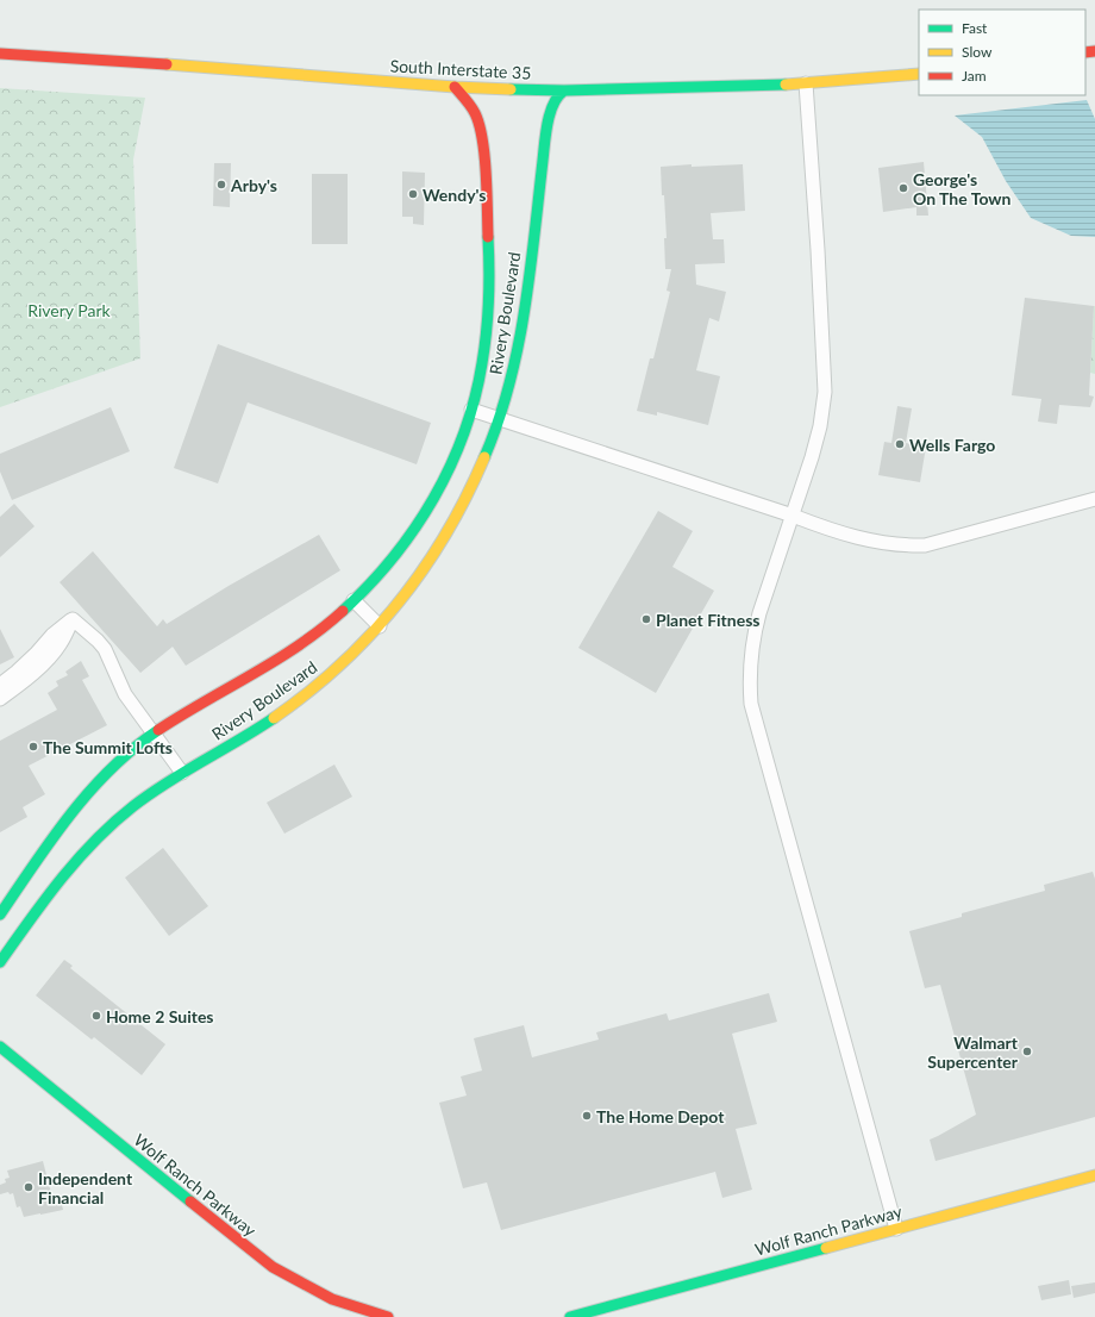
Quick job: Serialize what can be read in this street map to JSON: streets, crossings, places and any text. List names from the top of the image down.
{
  "streets": {
    "street": ["South Interstate 35", "Rivery Boulevard", "Wolf Ranch Parkway"]
  },
  "crossings": [
    ["South Interstate 35", "Rivery Boulevard"]
  ],
  "parks": ["Rivery Park"],
  "places": [
    "Arby's",
    "George's On The Town",
    "Wendy's",
    "Wells Fargo",
    "Planet Fitness",
    "The Summit Lofts",
    "Home 2 Suites",
    "Walmart Supercenter",
    "The Home Depot",
    "Independent Financial"
  ],
  "legend": ["Fast", "Slow", "Jam"]
}
